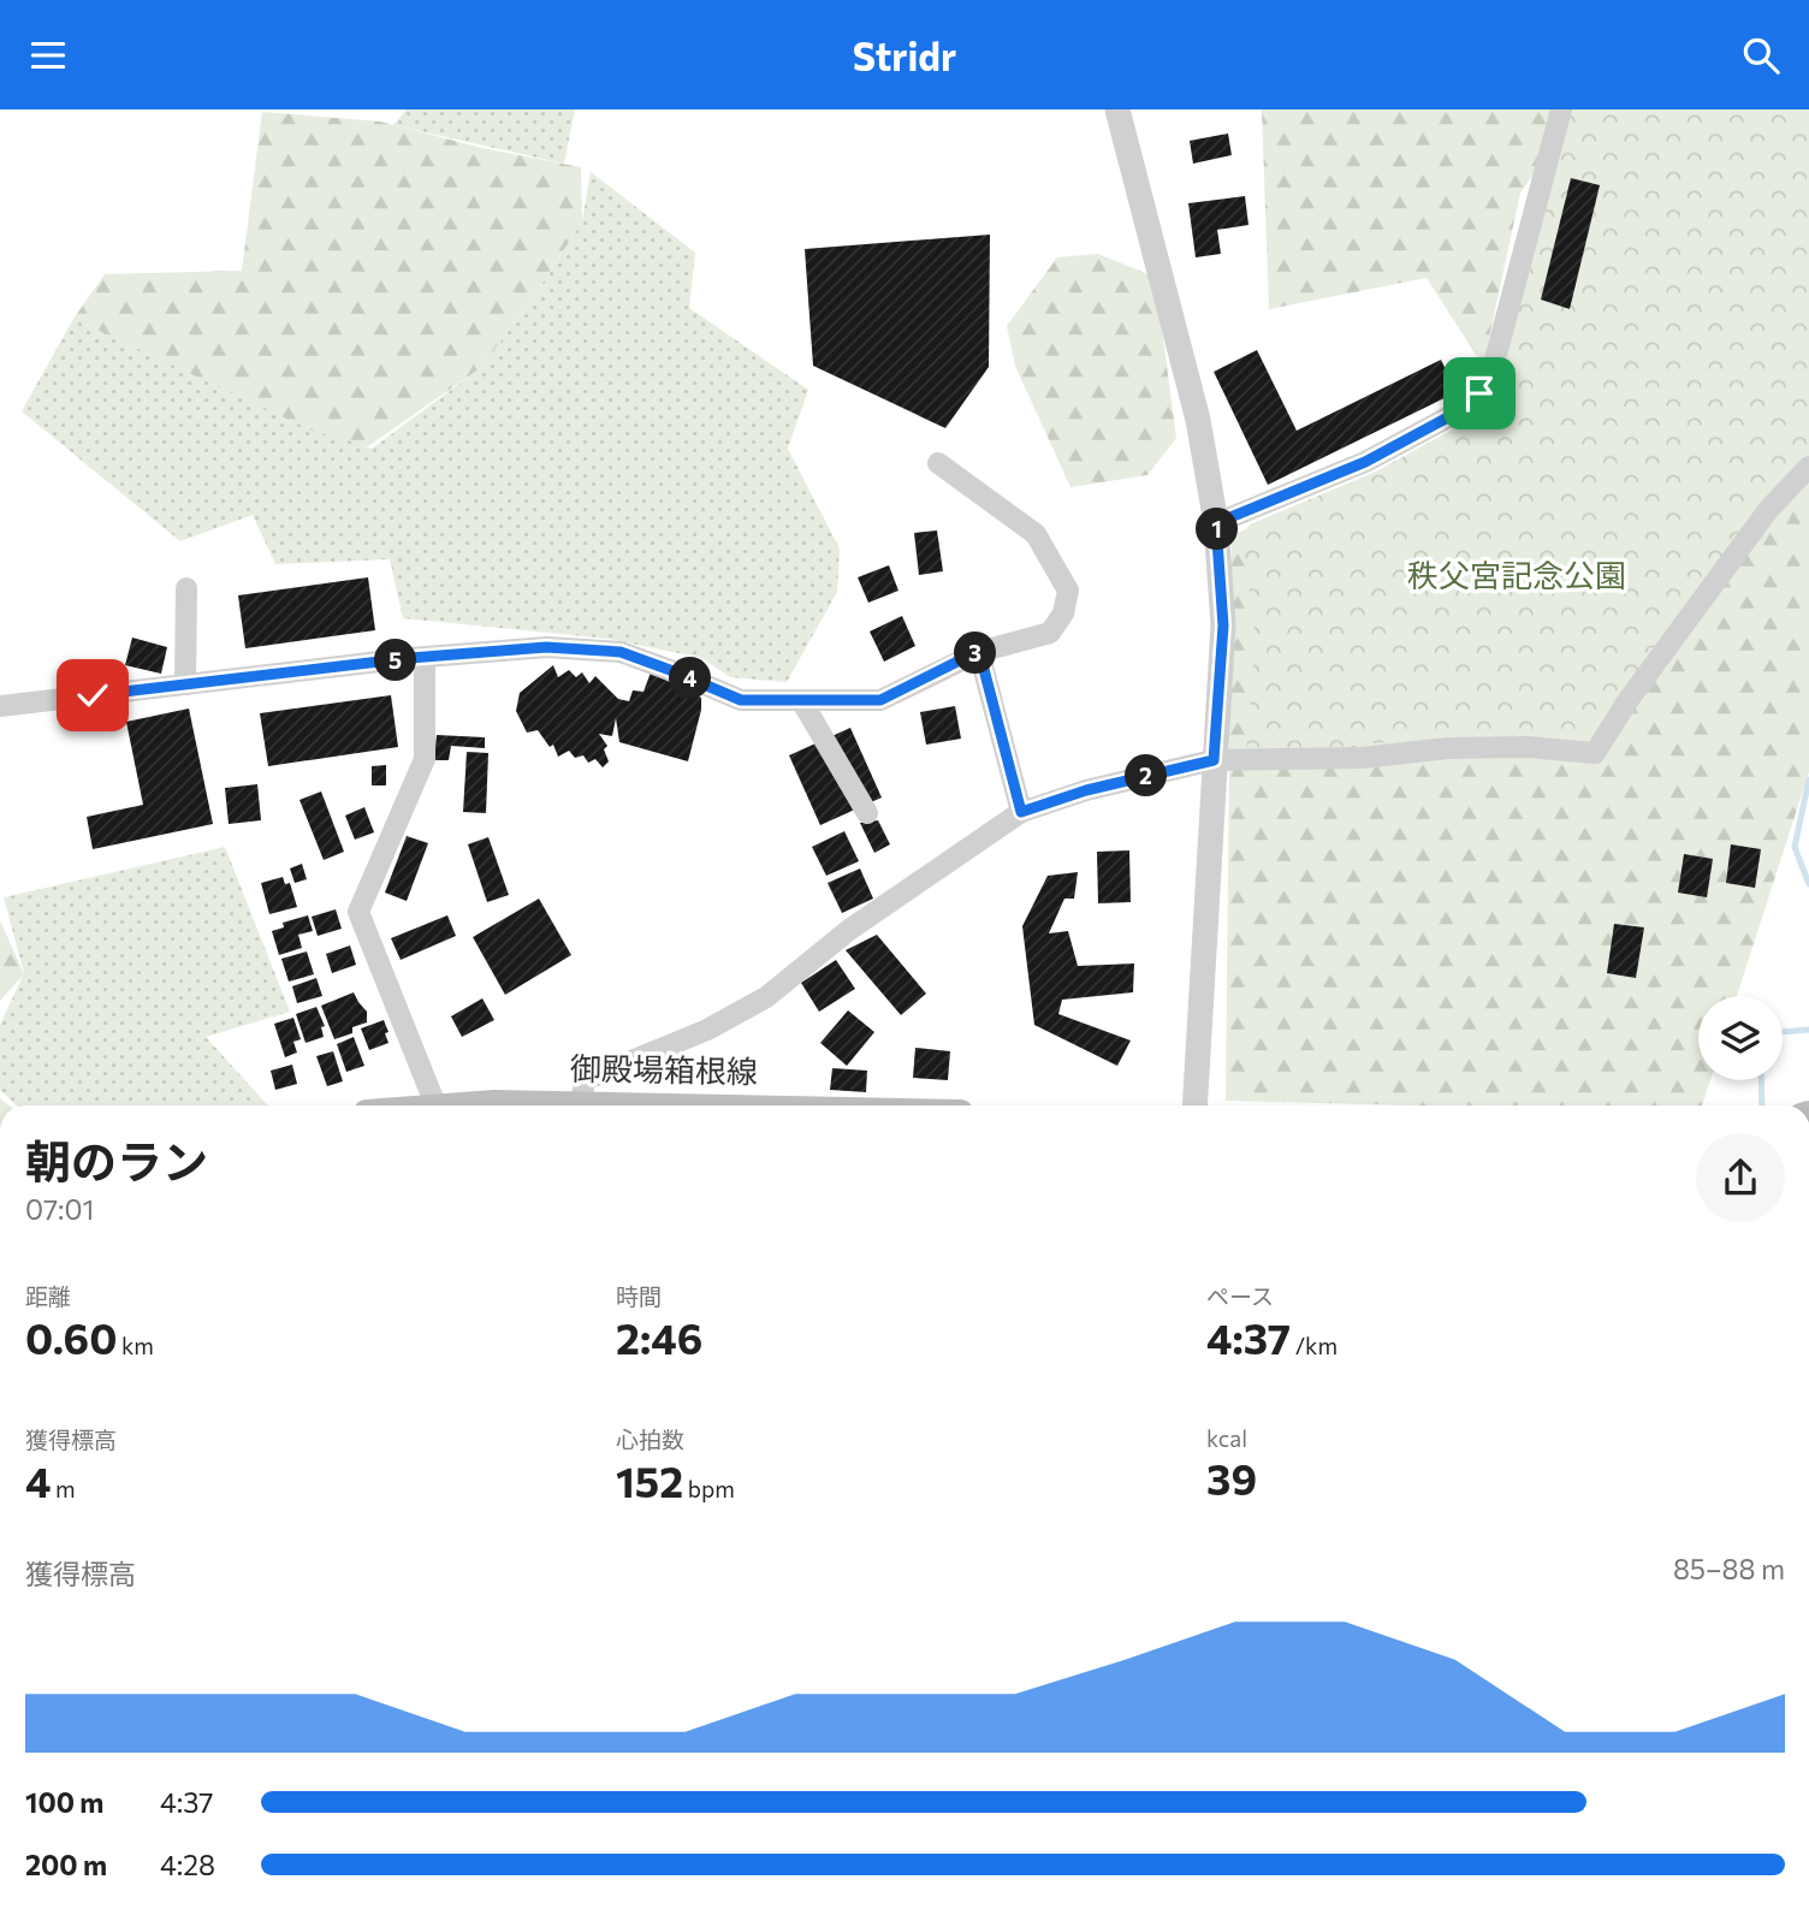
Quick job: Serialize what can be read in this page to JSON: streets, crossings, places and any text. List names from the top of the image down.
{
  "streets": {
    "main road": ["御殿場箱根線"]
  },
  "parks": ["秩父宮記念公園"],
  "page": {
    "header": "Stridr",
    "pins": [
      "1",
      "3",
      "5",
      "4",
      "2"
    ],
    "heading": ["朝のラン", "07:01"],
    "stats": [
      ["距離", "0.60 km"],
      ["時間", "2:46"],
      ["ペース", "4:37 /km"],
      ["獲得標高", "4 m"],
      ["心拍数", "152 bpm"],
      ["kcal", "39"]
    ],
    "chart": ["獲得標高", "85–88 m"],
    "list": [
      {
        "name": "100 m",
        "note": "4:37"
      },
      {
        "name": "200 m",
        "note": "4:28"
      }
    ]
  }
}
